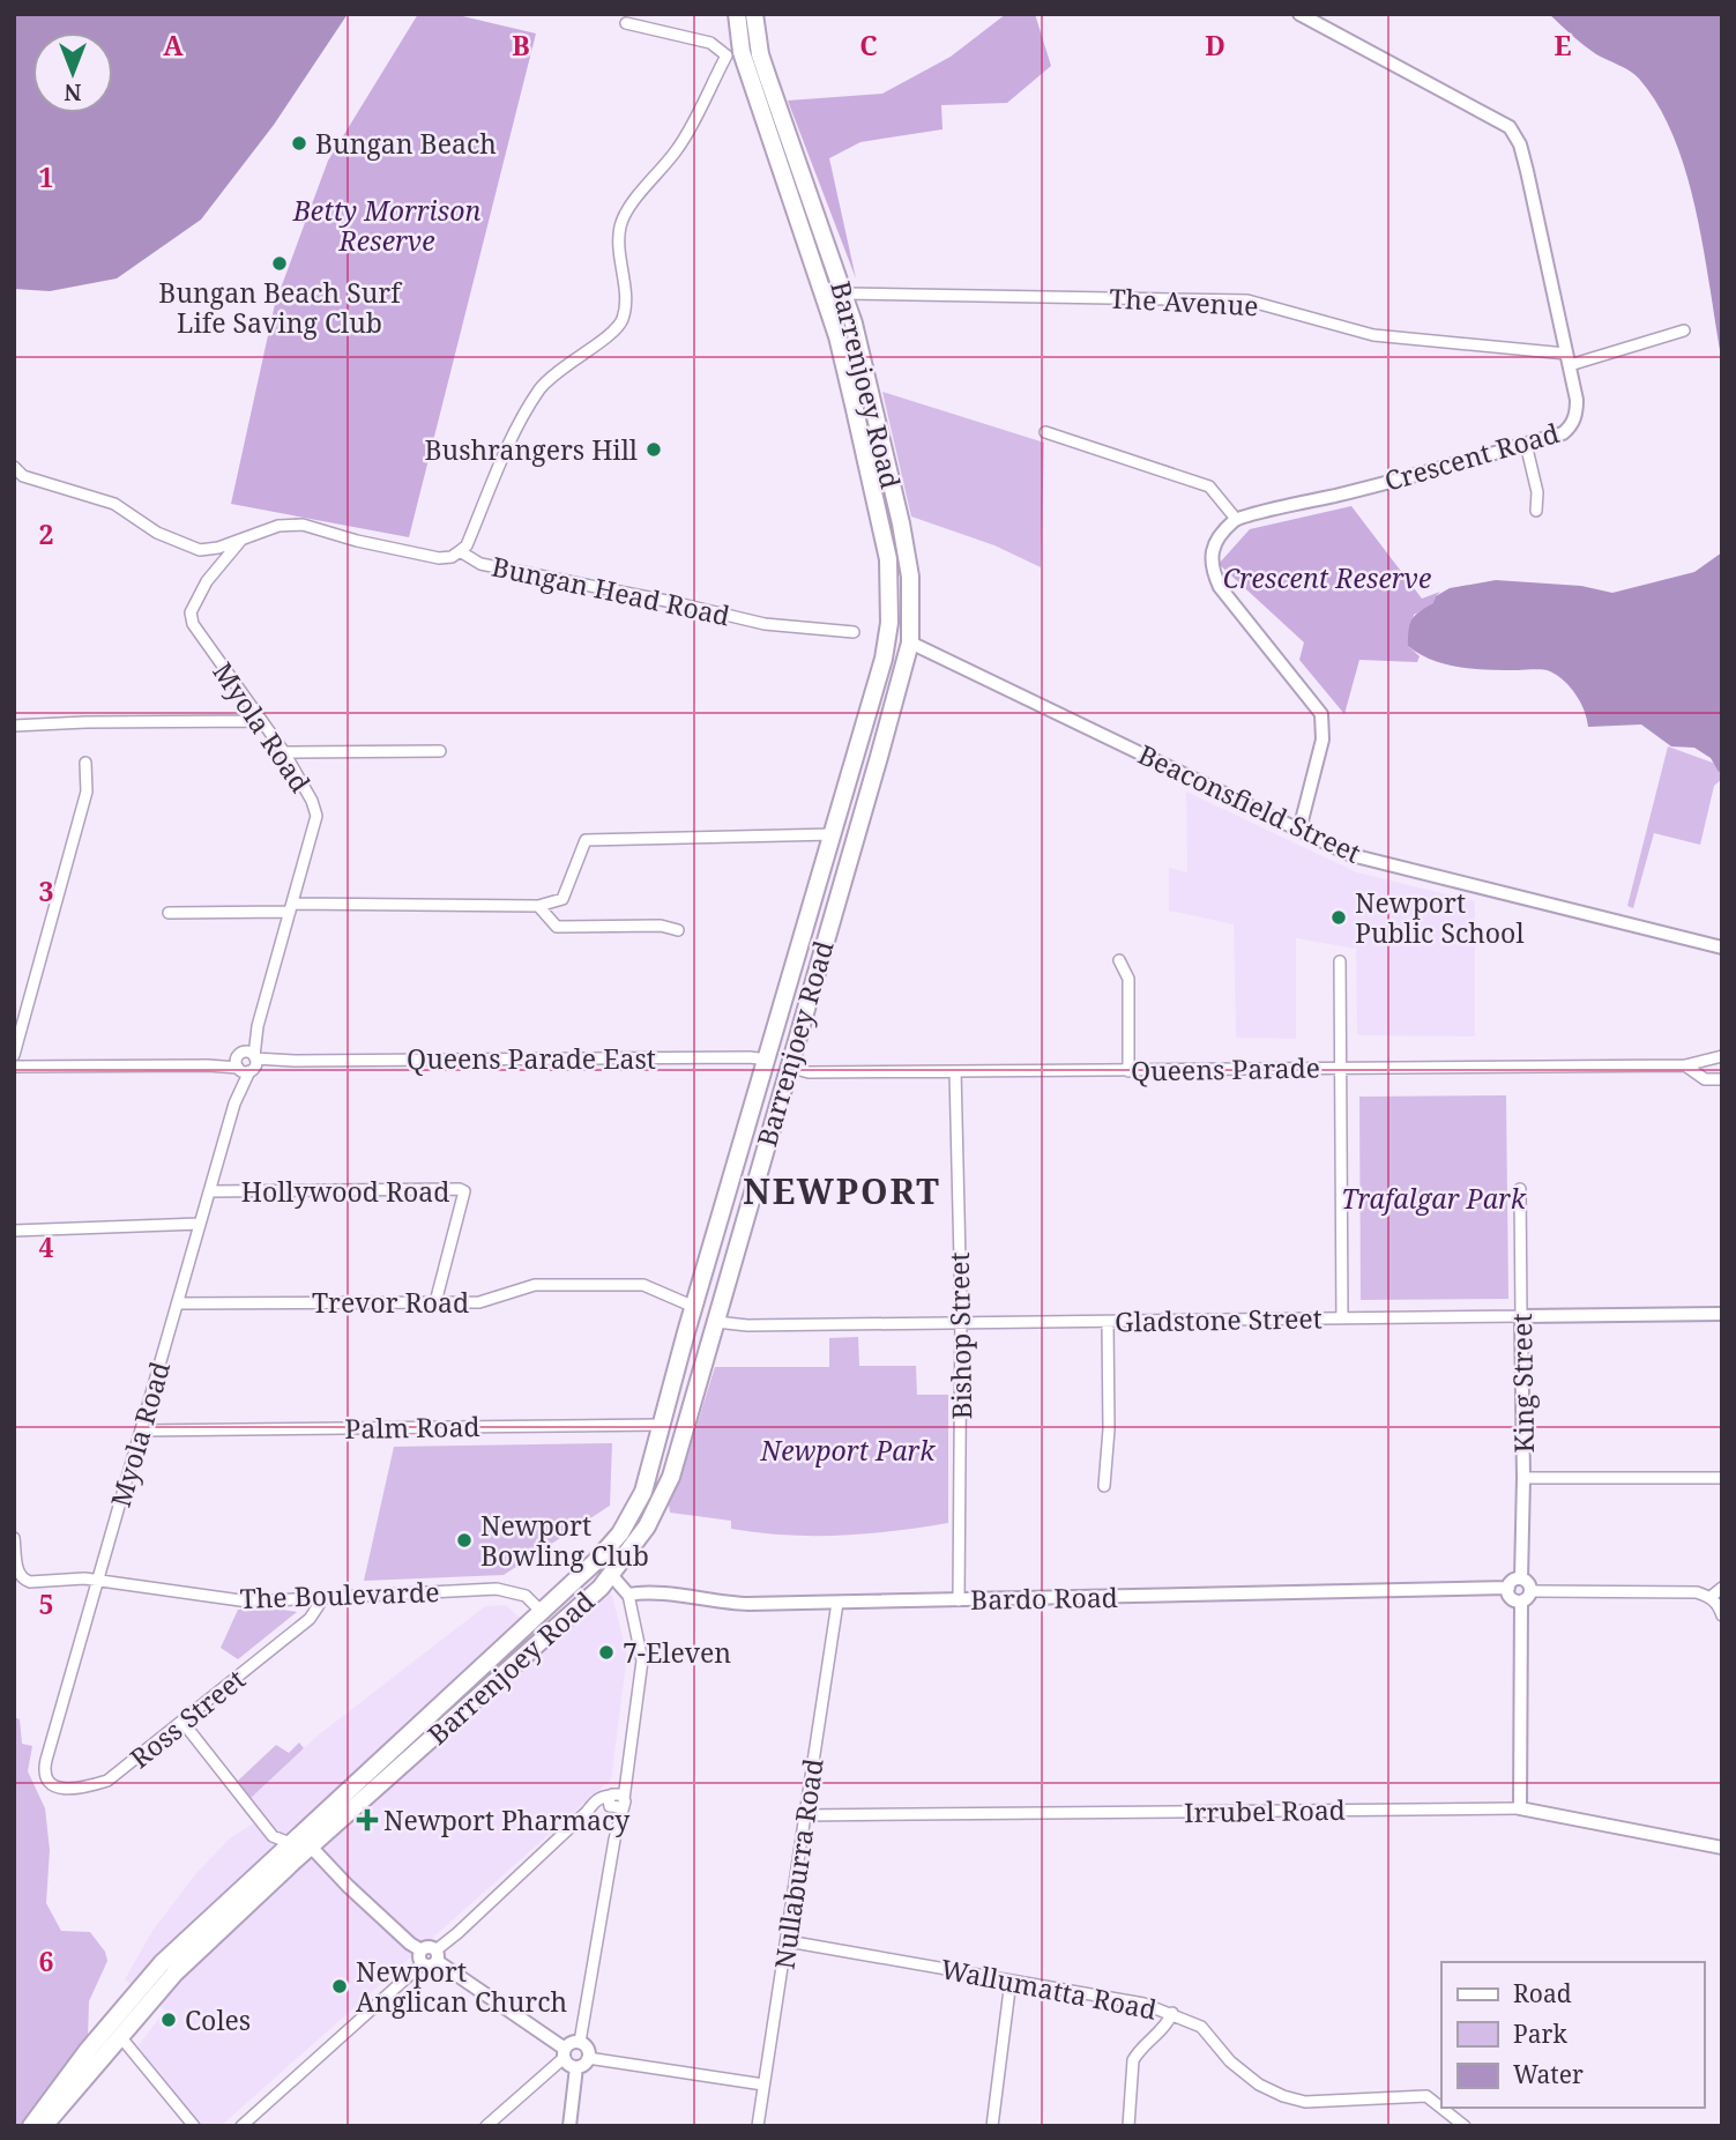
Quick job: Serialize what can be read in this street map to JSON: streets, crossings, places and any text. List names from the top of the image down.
{
  "streets": {
    "main road": [
      "Barrenjoey Road",
      "Beaconsfield Street",
      "Queens Parade",
      "Palm Road"
    ],
    "street": [
      "The Avenue",
      "Crescent Road",
      "Bungan Head Road",
      "Myola Road",
      "Queens Parade East",
      "Hollywood Road",
      "Trevor Road",
      "Gladstone Street",
      "Bishop Street",
      "King Street",
      "The Boulevarde",
      "Bardo Road",
      "Ross Street",
      "Irrubel Road",
      "Nullaburra Road",
      "Wallumatta Road"
    ]
  },
  "crossings": [
    ["The Avenue", "Barrenjoey Road"],
    ["The Avenue", "Crescent Road"],
    ["Barrenjoey Road", "Beaconsfield Street"],
    ["Barrenjoey Road", "Queens Parade East"],
    ["Barrenjoey Road", "Queens Parade"],
    ["Barrenjoey Road", "Trevor Road"],
    ["Barrenjoey Road", "Gladstone Street"],
    ["Barrenjoey Road", "Palm Road"],
    ["Barrenjoey Road", "The Boulevarde"],
    ["Bungan Head Road", "Myola Road"],
    ["Myola Road", "Queens Parade East"],
    ["Myola Road", "Hollywood Road"],
    ["Myola Road", "Trevor Road"],
    ["Myola Road", "Palm Road"],
    ["Myola Road", "The Boulevarde"],
    ["Myola Road", "Ross Street"],
    ["Queens Parade East", "Queens Parade"],
    ["Queens Parade", "Bishop Street"],
    ["Hollywood Road", "Trevor Road"],
    ["Gladstone Street", "Bishop Street"],
    ["Gladstone Street", "King Street"],
    ["Bishop Street", "Bardo Road"],
    ["King Street", "Bardo Road"],
    ["The Boulevarde", "Ross Street"],
    ["Bardo Road", "Nullaburra Road"],
    ["Irrubel Road", "Nullaburra Road"],
    ["Nullaburra Road", "Wallumatta Road"]
  ],
  "districts": ["NEWPORT"],
  "parks": [
    "Betty Morrison Reserve",
    "Crescent Reserve",
    "Trafalgar Park",
    "Newport Park"
  ],
  "places": {
    "other": [
      "Bungan Beach",
      "Bungan Beach Surf Life Saving Club",
      "Bushrangers Hill",
      "Newport Public School",
      "Newport Bowling Club",
      "7-Eleven",
      "Newport Anglican Church",
      "Coles"
    ],
    "health": ["Newport Pharmacy"]
  },
  "legend": ["Road", "Park", "Water"],
  "north": "bottom",
  "grid": {
    "columns": [
      "A",
      "B",
      "C",
      "D",
      "E"
    ],
    "rows": [
      "1",
      "2",
      "3",
      "4",
      "5",
      "6"
    ]
  }
}
